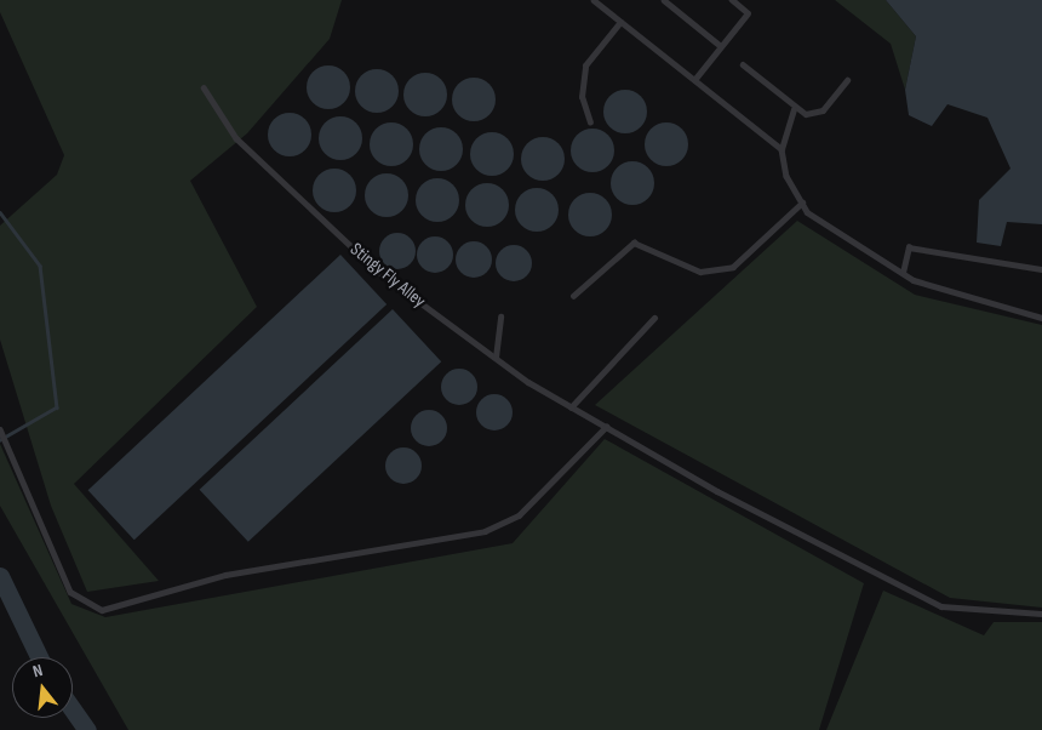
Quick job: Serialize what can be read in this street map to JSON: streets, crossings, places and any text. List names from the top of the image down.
{
  "streets": {
    "lane": ["Stingy Fly Alley"]
  },
  "north": "top"
}
